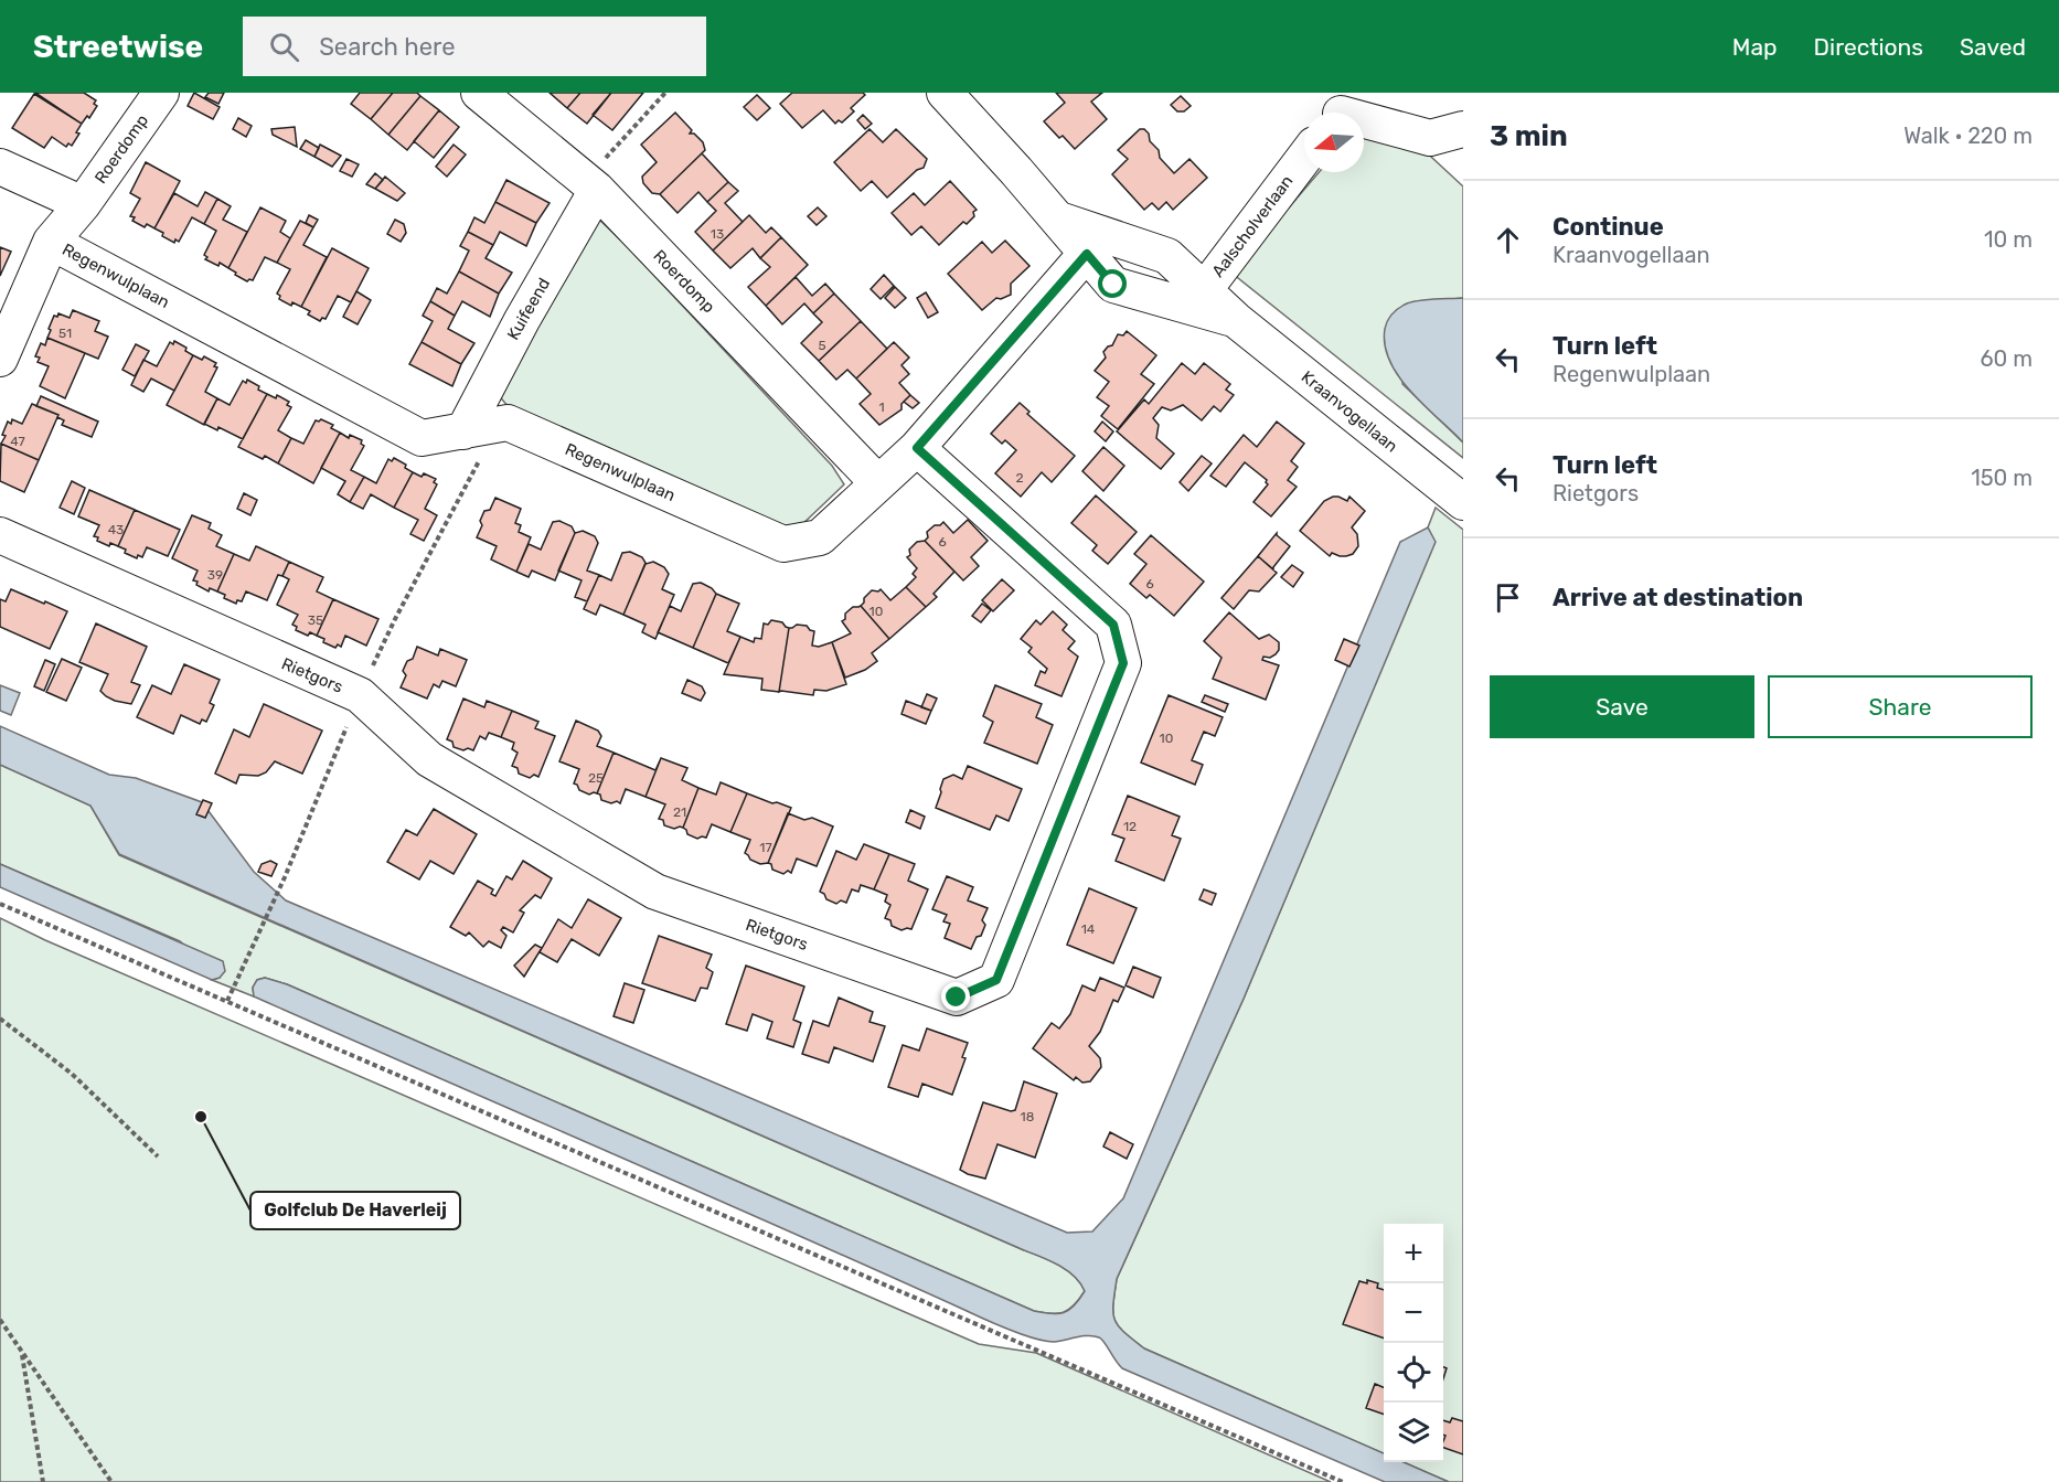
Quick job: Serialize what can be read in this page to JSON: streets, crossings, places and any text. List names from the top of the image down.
{
  "streets": {
    "street": [
      "Roerdomp",
      "Aalscholverlaan",
      "Regenwulplaan",
      "Kuifeend",
      "Kraanvogellaan",
      "Rietgors"
    ]
  },
  "crossings": [
    ["Roerdomp", "Regenwulplaan"],
    ["Roerdomp", "Kuifeend"],
    ["Aalscholverlaan", "Kraanvogellaan"],
    ["Regenwulplaan", "Kuifeend"],
    ["Regenwulplaan", "Kraanvogellaan"],
    ["Regenwulplaan", "Rietgors"]
  ],
  "places": ["Golfclub De Haverleij"],
  "house_numbers": [
    "13",
    "51",
    "5",
    "1",
    "47",
    "2",
    "43",
    "6",
    "39",
    "6",
    "10",
    "35",
    "10",
    "25",
    "21",
    "12",
    "17",
    "14",
    "18"
  ],
  "north": "left",
  "page": {
    "header": "Streetwise",
    "search": "Search here",
    "nav": ["Map", "Directions", "Saved"],
    "heading": ["3 min", "Walk · 220 m"],
    "list": [
      ["Continue", "Kraanvogellaan", "10 m"],
      ["Turn left", "Regenwulplaan", "60 m"],
      ["Turn left", "Rietgors", "150 m"],
      "Arrive at destination"
    ],
    "buttons": ["Save", "Share"],
    "map_buttons": ["+", "−"]
  }
}
